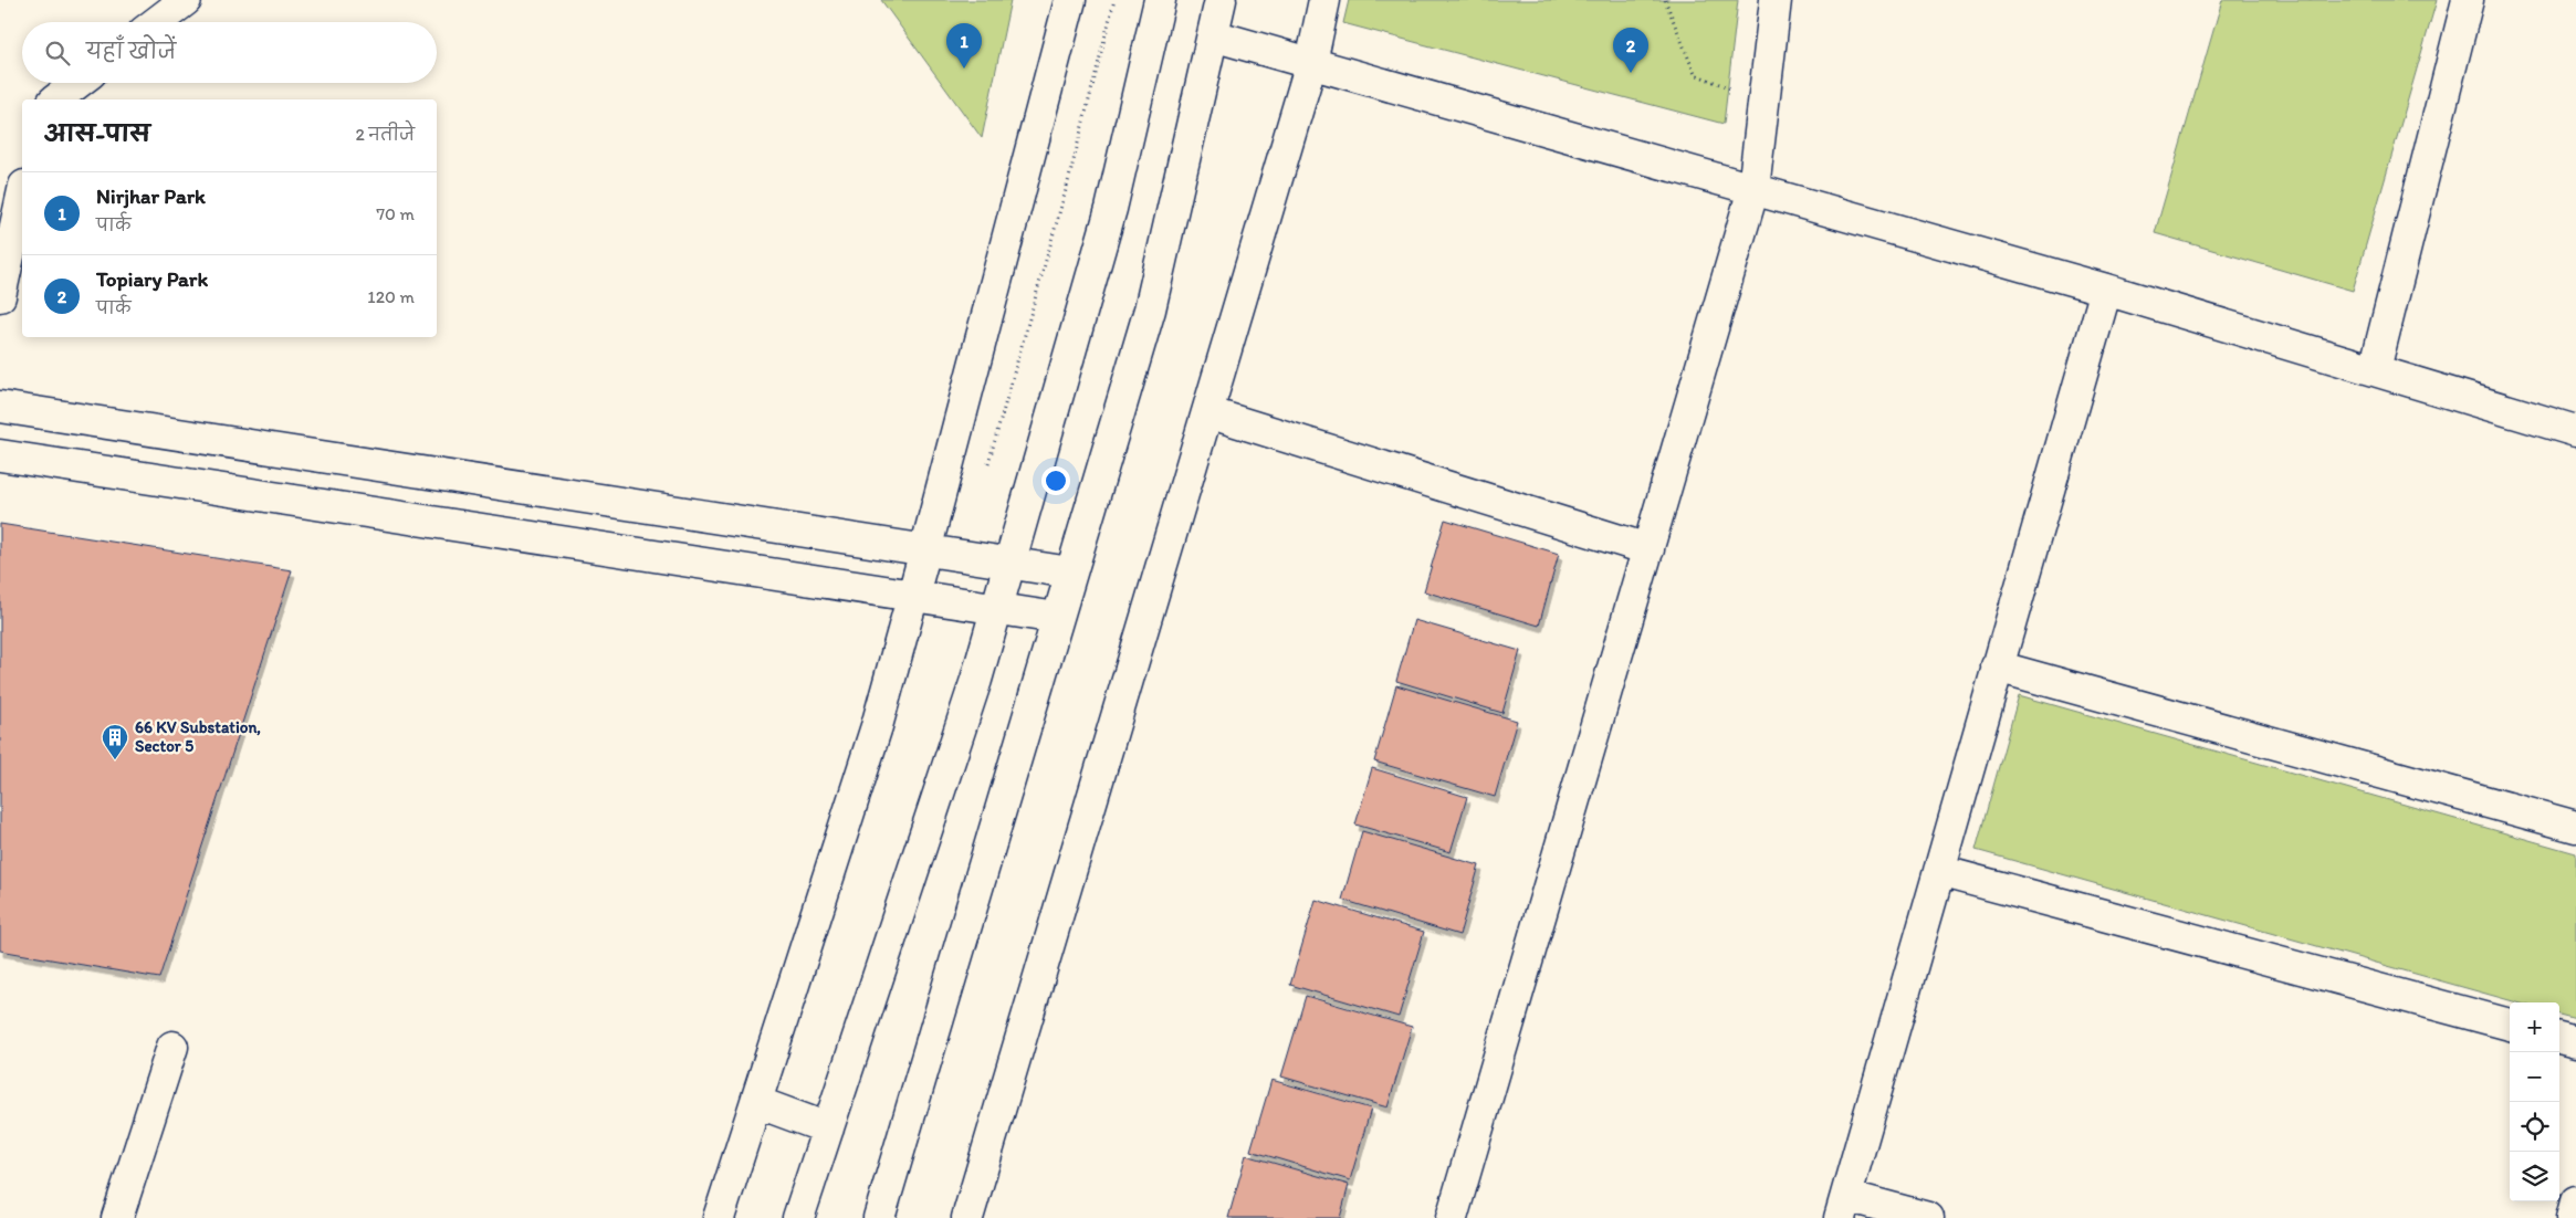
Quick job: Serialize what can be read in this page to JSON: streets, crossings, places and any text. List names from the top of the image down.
{
  "places": {
    "building": ["66 KV Substation, Sector 5"]
  },
  "page": {
    "search": "यहाँ खोजें",
    "pins": ["1", "2"],
    "heading": ["आस-पास", "2 नतीजे"],
    "list": [
      {
        "mark": "1",
        "name": "Nirjhar Park",
        "note": "पार्क",
        "value": "70 m"
      },
      {
        "mark": "2",
        "name": "Topiary Park",
        "note": "पार्क",
        "value": "120 m"
      }
    ],
    "map_buttons": ["+", "−"]
  }
}
